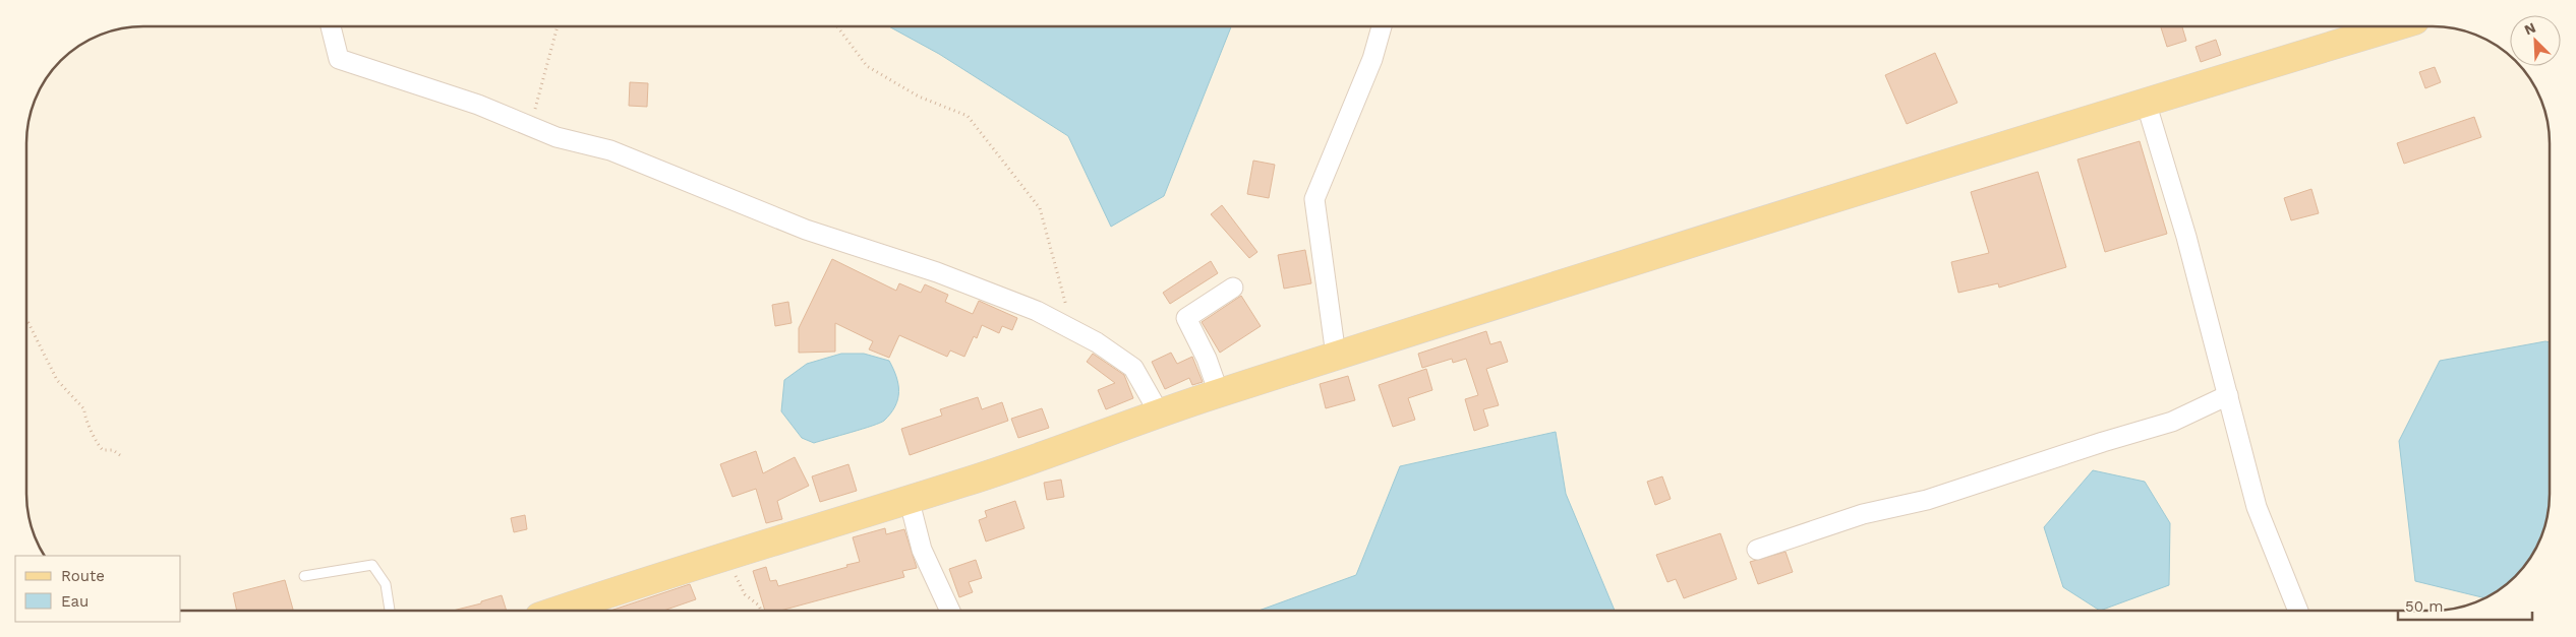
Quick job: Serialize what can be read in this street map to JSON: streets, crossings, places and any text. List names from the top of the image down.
{
  "legend": ["Route", "Eau"],
  "scale_bar": "50 m",
  "north": "top left"
}
